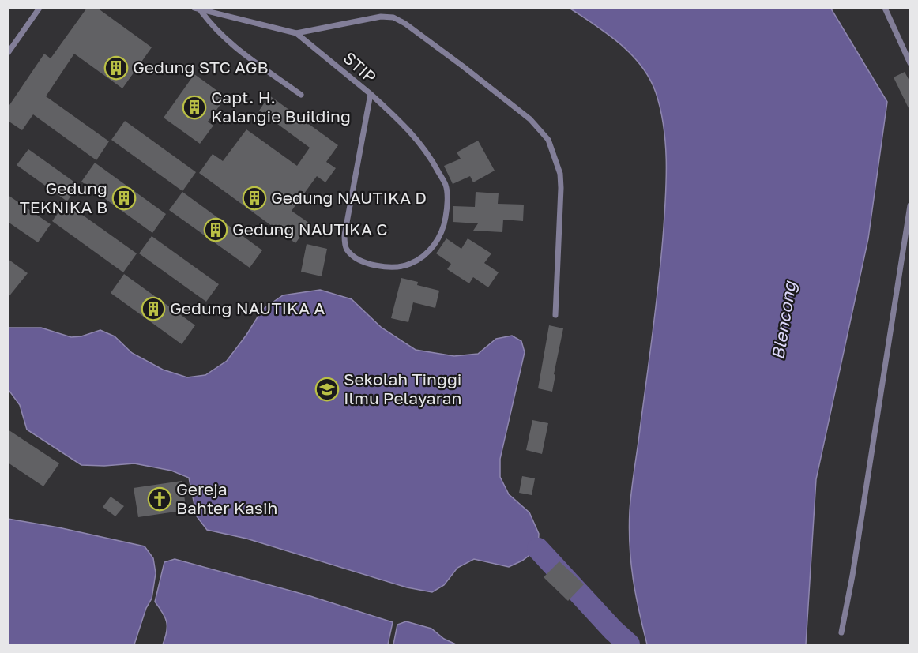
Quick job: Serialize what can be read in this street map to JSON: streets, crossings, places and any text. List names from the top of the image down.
{
  "streets": {
    "lane": ["STIP"]
  },
  "water": ["Blencong"],
  "places": {
    "building": [
      "Gedung STC AGB",
      "Capt. H. Kalangie Building",
      "Gedung TEKNIKA B",
      "Gedung NAUTIKA D",
      "Gedung NAUTIKA C",
      "Gedung NAUTIKA A"
    ],
    "school or university": ["Sekolah Tinggi Ilmu Pelayaran"],
    "church": ["Gereja Bahter Kasih"]
  }
}
